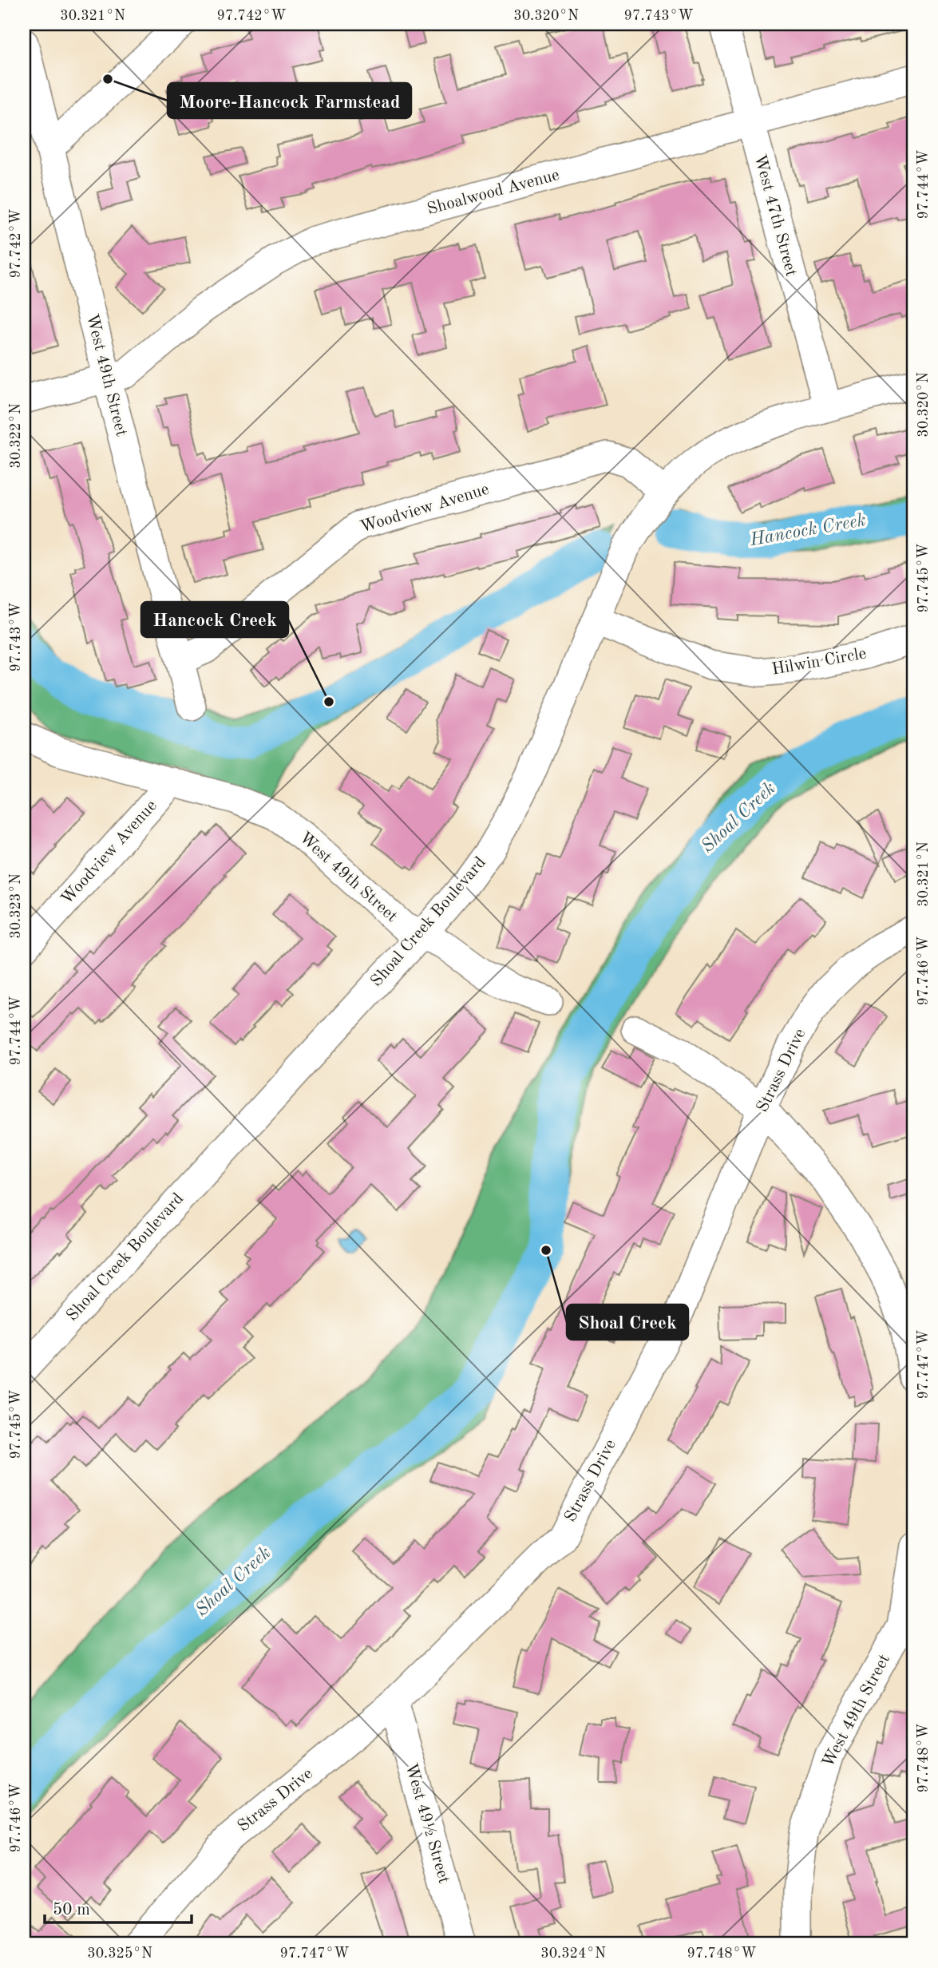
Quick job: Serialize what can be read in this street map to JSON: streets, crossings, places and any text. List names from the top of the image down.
{
  "streets": {
    "street": [
      "Shoalwood Avenue",
      "West 47th Street",
      "West 49th Street",
      "Woodview Avenue",
      "Hilwin Circle",
      "Shoal Creek Boulevard",
      "Strass Drive",
      "West 49½ Street"
    ]
  },
  "crossings": [
    ["Shoalwood Avenue", "West 47th Street"],
    ["Shoalwood Avenue", "West 49th Street"],
    ["West 47th Street", "Shoal Creek Boulevard"],
    ["West 49th Street", "Woodview Avenue"],
    ["West 49th Street", "Shoal Creek Boulevard"],
    ["Woodview Avenue", "Shoal Creek Boulevard"],
    ["Hilwin Circle", "Shoal Creek Boulevard"],
    ["Strass Drive", "West 49½ Street"]
  ],
  "water": ["Hancock Creek", "Shoal Creek"],
  "places": ["Moore-Hancock Farmstead", "Hancock Creek", "Shoal Creek"],
  "scale_bar": "50 m",
  "coordinates": [
    "30.321°N",
    "97.742°W",
    "30.320°N",
    "97.743°W",
    "97.744°W",
    "30.322°N",
    "97.745°W",
    "30.323°N",
    "97.746°W",
    "97.747°W",
    "97.748°W",
    "30.325°N",
    "30.324°N"
  ]
}
